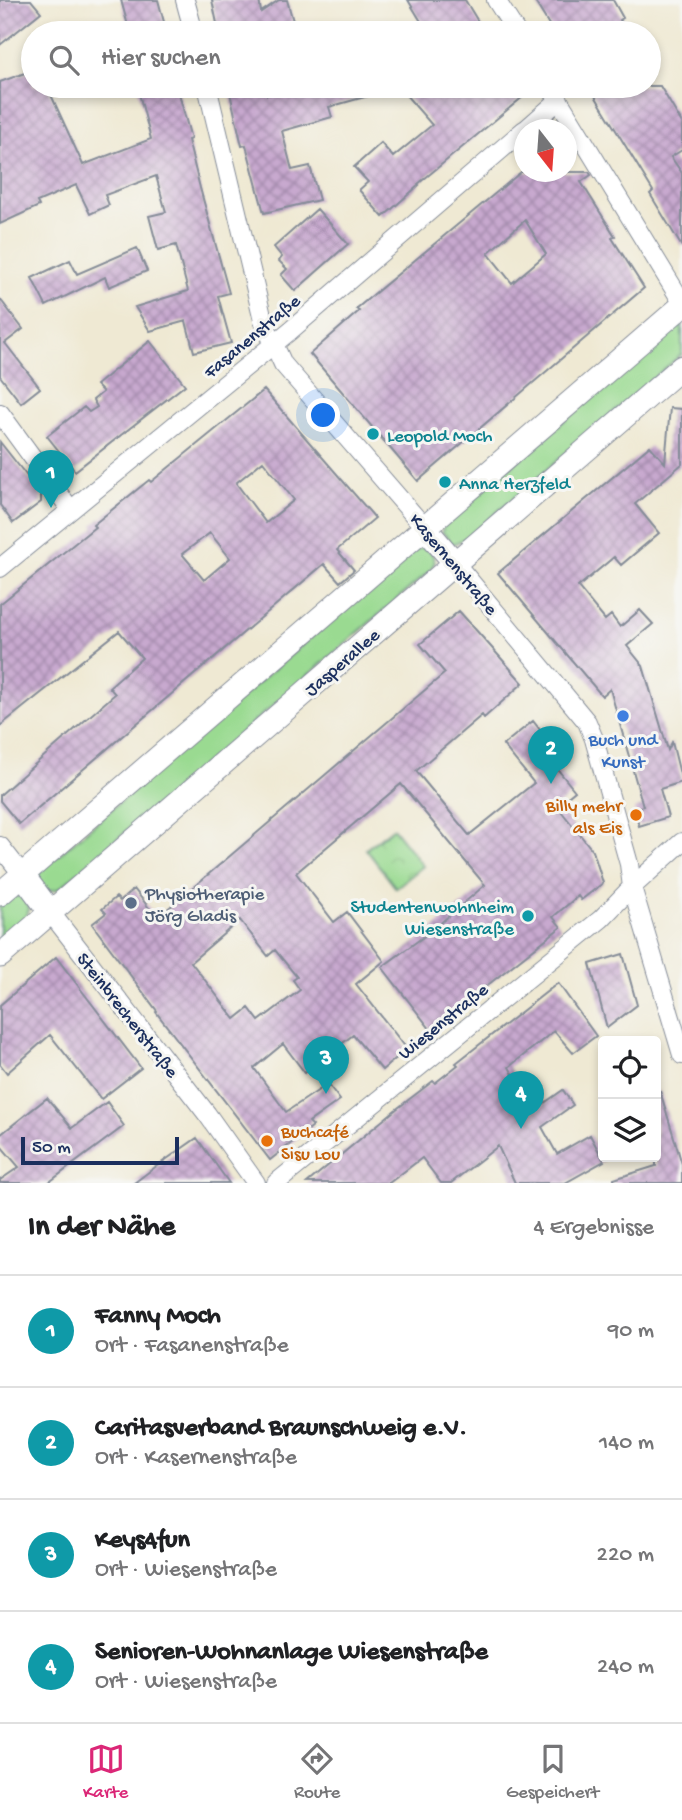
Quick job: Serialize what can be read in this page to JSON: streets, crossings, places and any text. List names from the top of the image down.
{
  "streets": {
    "street": [
      "Fasanenstraße",
      "Kasernenstraße",
      "Jasperallee",
      "Steinbrecherstraße",
      "Wiesenstraße"
    ]
  },
  "crossings": [
    ["Fasanenstraße", "Kasernenstraße"],
    ["Kasernenstraße", "Jasperallee"],
    ["Kasernenstraße", "Wiesenstraße"],
    ["Jasperallee", "Steinbrecherstraße"]
  ],
  "places": [
    "Leopold Moch",
    "Anna Herzfeld",
    "Buch und Kunst",
    "Billy mehr als Eis",
    "Physiotherapie Jörg Gladis",
    "Studentenwohnheim Wiesenstraße",
    "Buchcafé Sisu Lou"
  ],
  "scale_bar": "50 m",
  "north": "bottom",
  "page": {
    "search": "Hier suchen",
    "pins": [
      "1",
      "2",
      "3",
      "4"
    ],
    "scale": "50 m",
    "heading": ["In der Nähe", "4 Ergebnisse"],
    "list": [
      {
        "mark": "1",
        "name": "Fanny Moch",
        "note": "Ort · Fasanenstraße",
        "value": "90 m"
      },
      {
        "mark": "2",
        "name": "Caritasverband Braunschweig e.V.",
        "note": "Ort · Kasernenstraße",
        "value": "140 m"
      },
      {
        "mark": "3",
        "name": "Keys4fun",
        "note": "Ort · Wiesenstraße",
        "value": "220 m"
      },
      {
        "mark": "4",
        "name": "Senioren-Wohnanlage Wiesenstraße",
        "note": "Ort · Wiesenstraße",
        "value": "240 m"
      }
    ],
    "nav": ["Karte", "Route", "Gespeichert"]
  }
}
